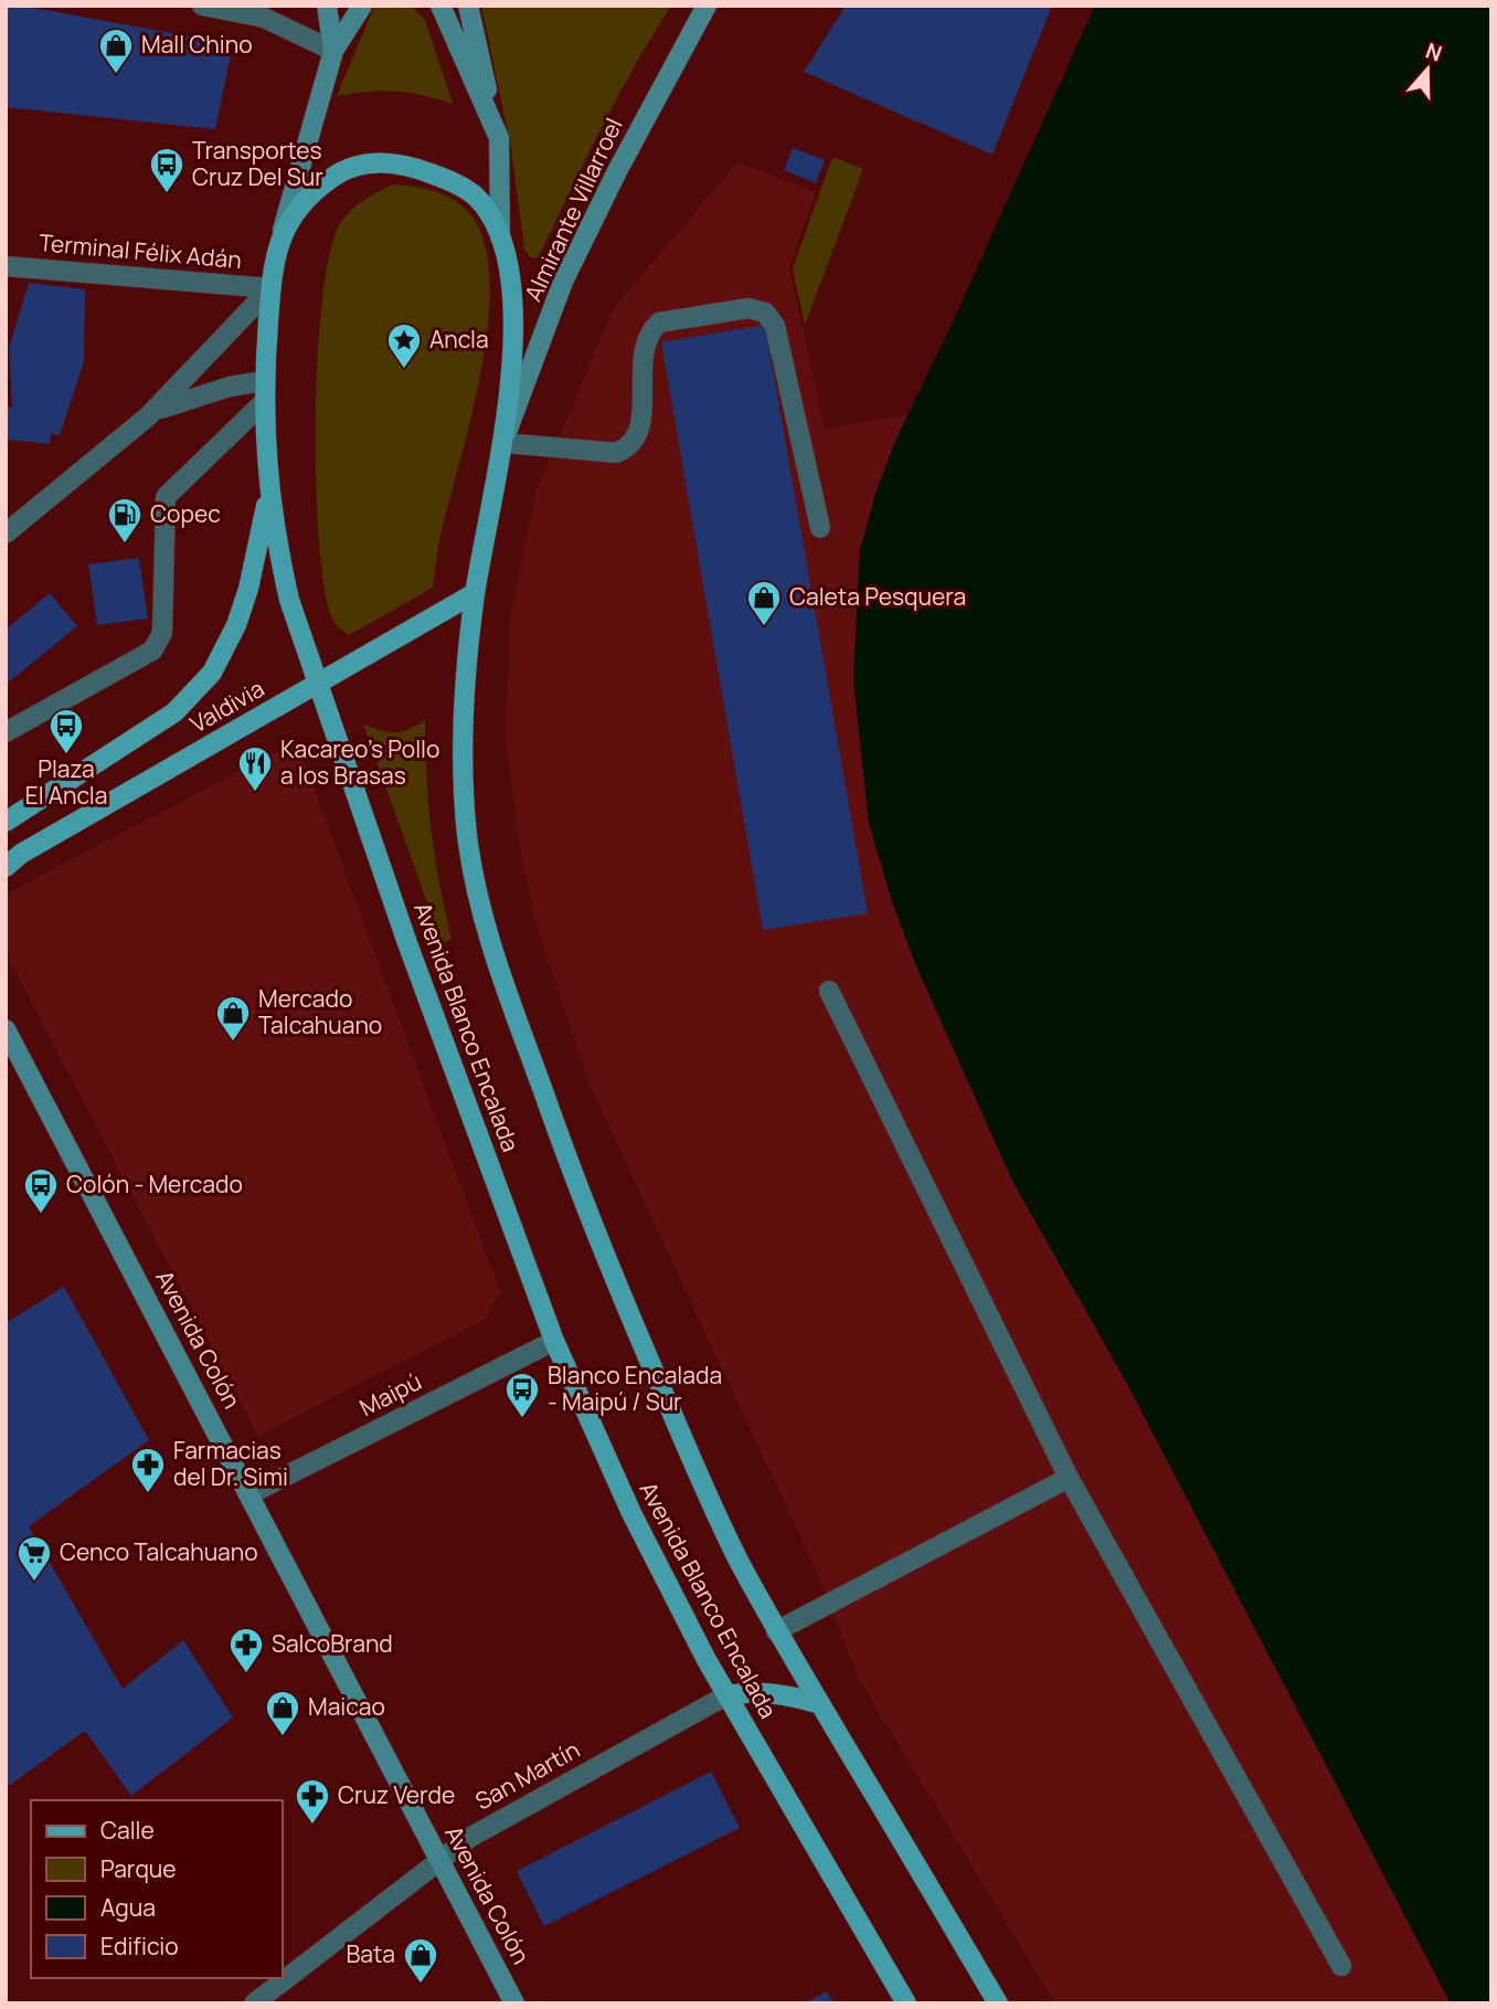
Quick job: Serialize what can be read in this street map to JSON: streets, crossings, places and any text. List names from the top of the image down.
{
  "streets": {
    "main road": [
      "Almirante Villarroel",
      "Valdivia",
      "Avenida Blanco Encalada",
      "Avenida Colón"
    ],
    "street": ["Terminal Félix Adán", "Maipú", "San Martín"]
  },
  "crossings": [
    ["Almirante Villarroel", "Avenida Blanco Encalada"],
    ["Terminal Félix Adán", "Avenida Blanco Encalada"],
    ["Valdivia", "Avenida Blanco Encalada"],
    ["Avenida Blanco Encalada", "Maipú"],
    ["Avenida Blanco Encalada", "San Martín"],
    ["Avenida Colón", "Maipú"],
    ["Avenida Colón", "San Martín"]
  ],
  "places": {
    "shop": [
      "Mall Chino",
      "Caleta Pesquera",
      "Mercado Talcahuano",
      "Maicao",
      "Bata"
    ],
    "bus stop": [
      "Transportes Cruz Del Sur",
      "Plaza El Ancla",
      "Colón - Mercado",
      "Blanco Encalada - Maipú / Sur"
    ],
    "place": ["Ancla"],
    "fuel station": ["Copec"],
    "restaurant": ["Kacareo's Pollo a los Brasas"],
    "pharmacy": ["Farmacias del Dr. Simi", "SalcoBrand", "Cruz Verde"],
    "supermarket": ["Cenco Talcahuano"]
  },
  "legend": [
    "Calle",
    "Parque",
    "Agua",
    "Edificio"
  ],
  "north": "top"
}
